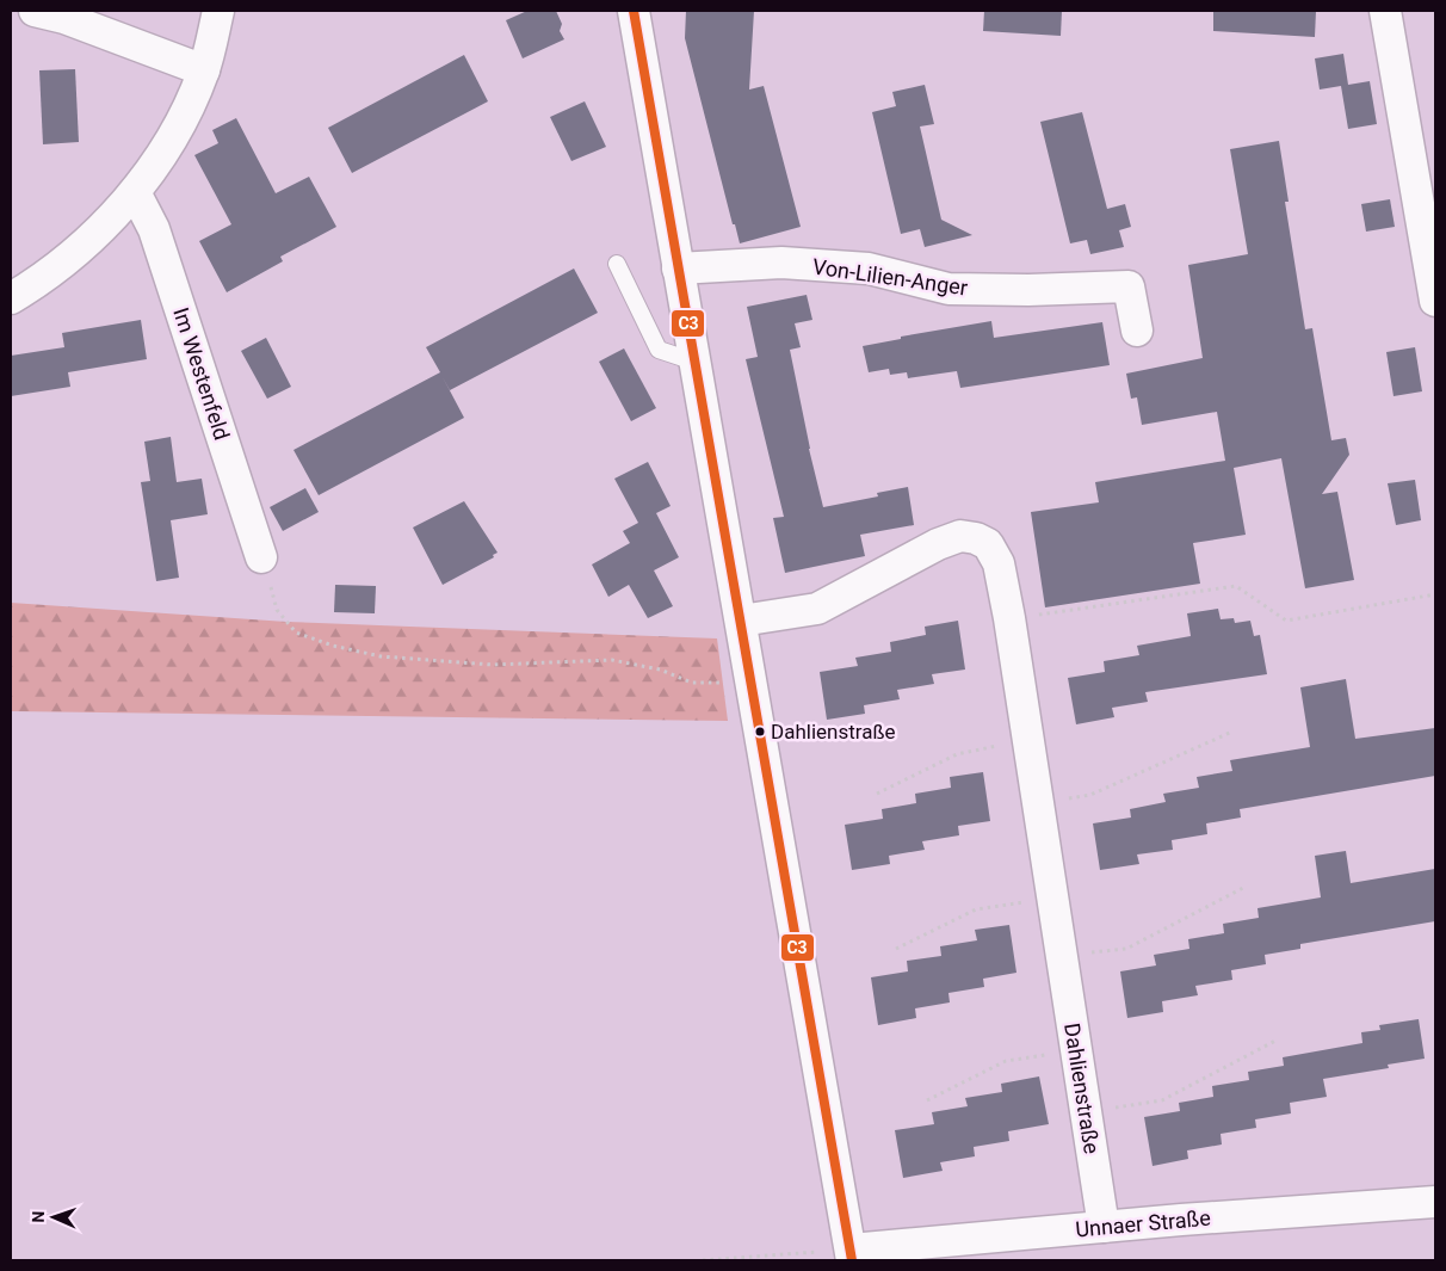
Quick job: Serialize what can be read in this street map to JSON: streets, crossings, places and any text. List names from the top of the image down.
{
  "streets": {
    "street": [
      "Von-Lilien-Anger",
      "Im Westenfeld",
      "Dahlienstraße",
      "Unnaer Straße"
    ]
  },
  "crossings": [
    ["Dahlienstraße", "Unnaer Straße"]
  ],
  "places": ["Dahlienstraße"],
  "lines": ["transit line C3"],
  "north": "left"
}
